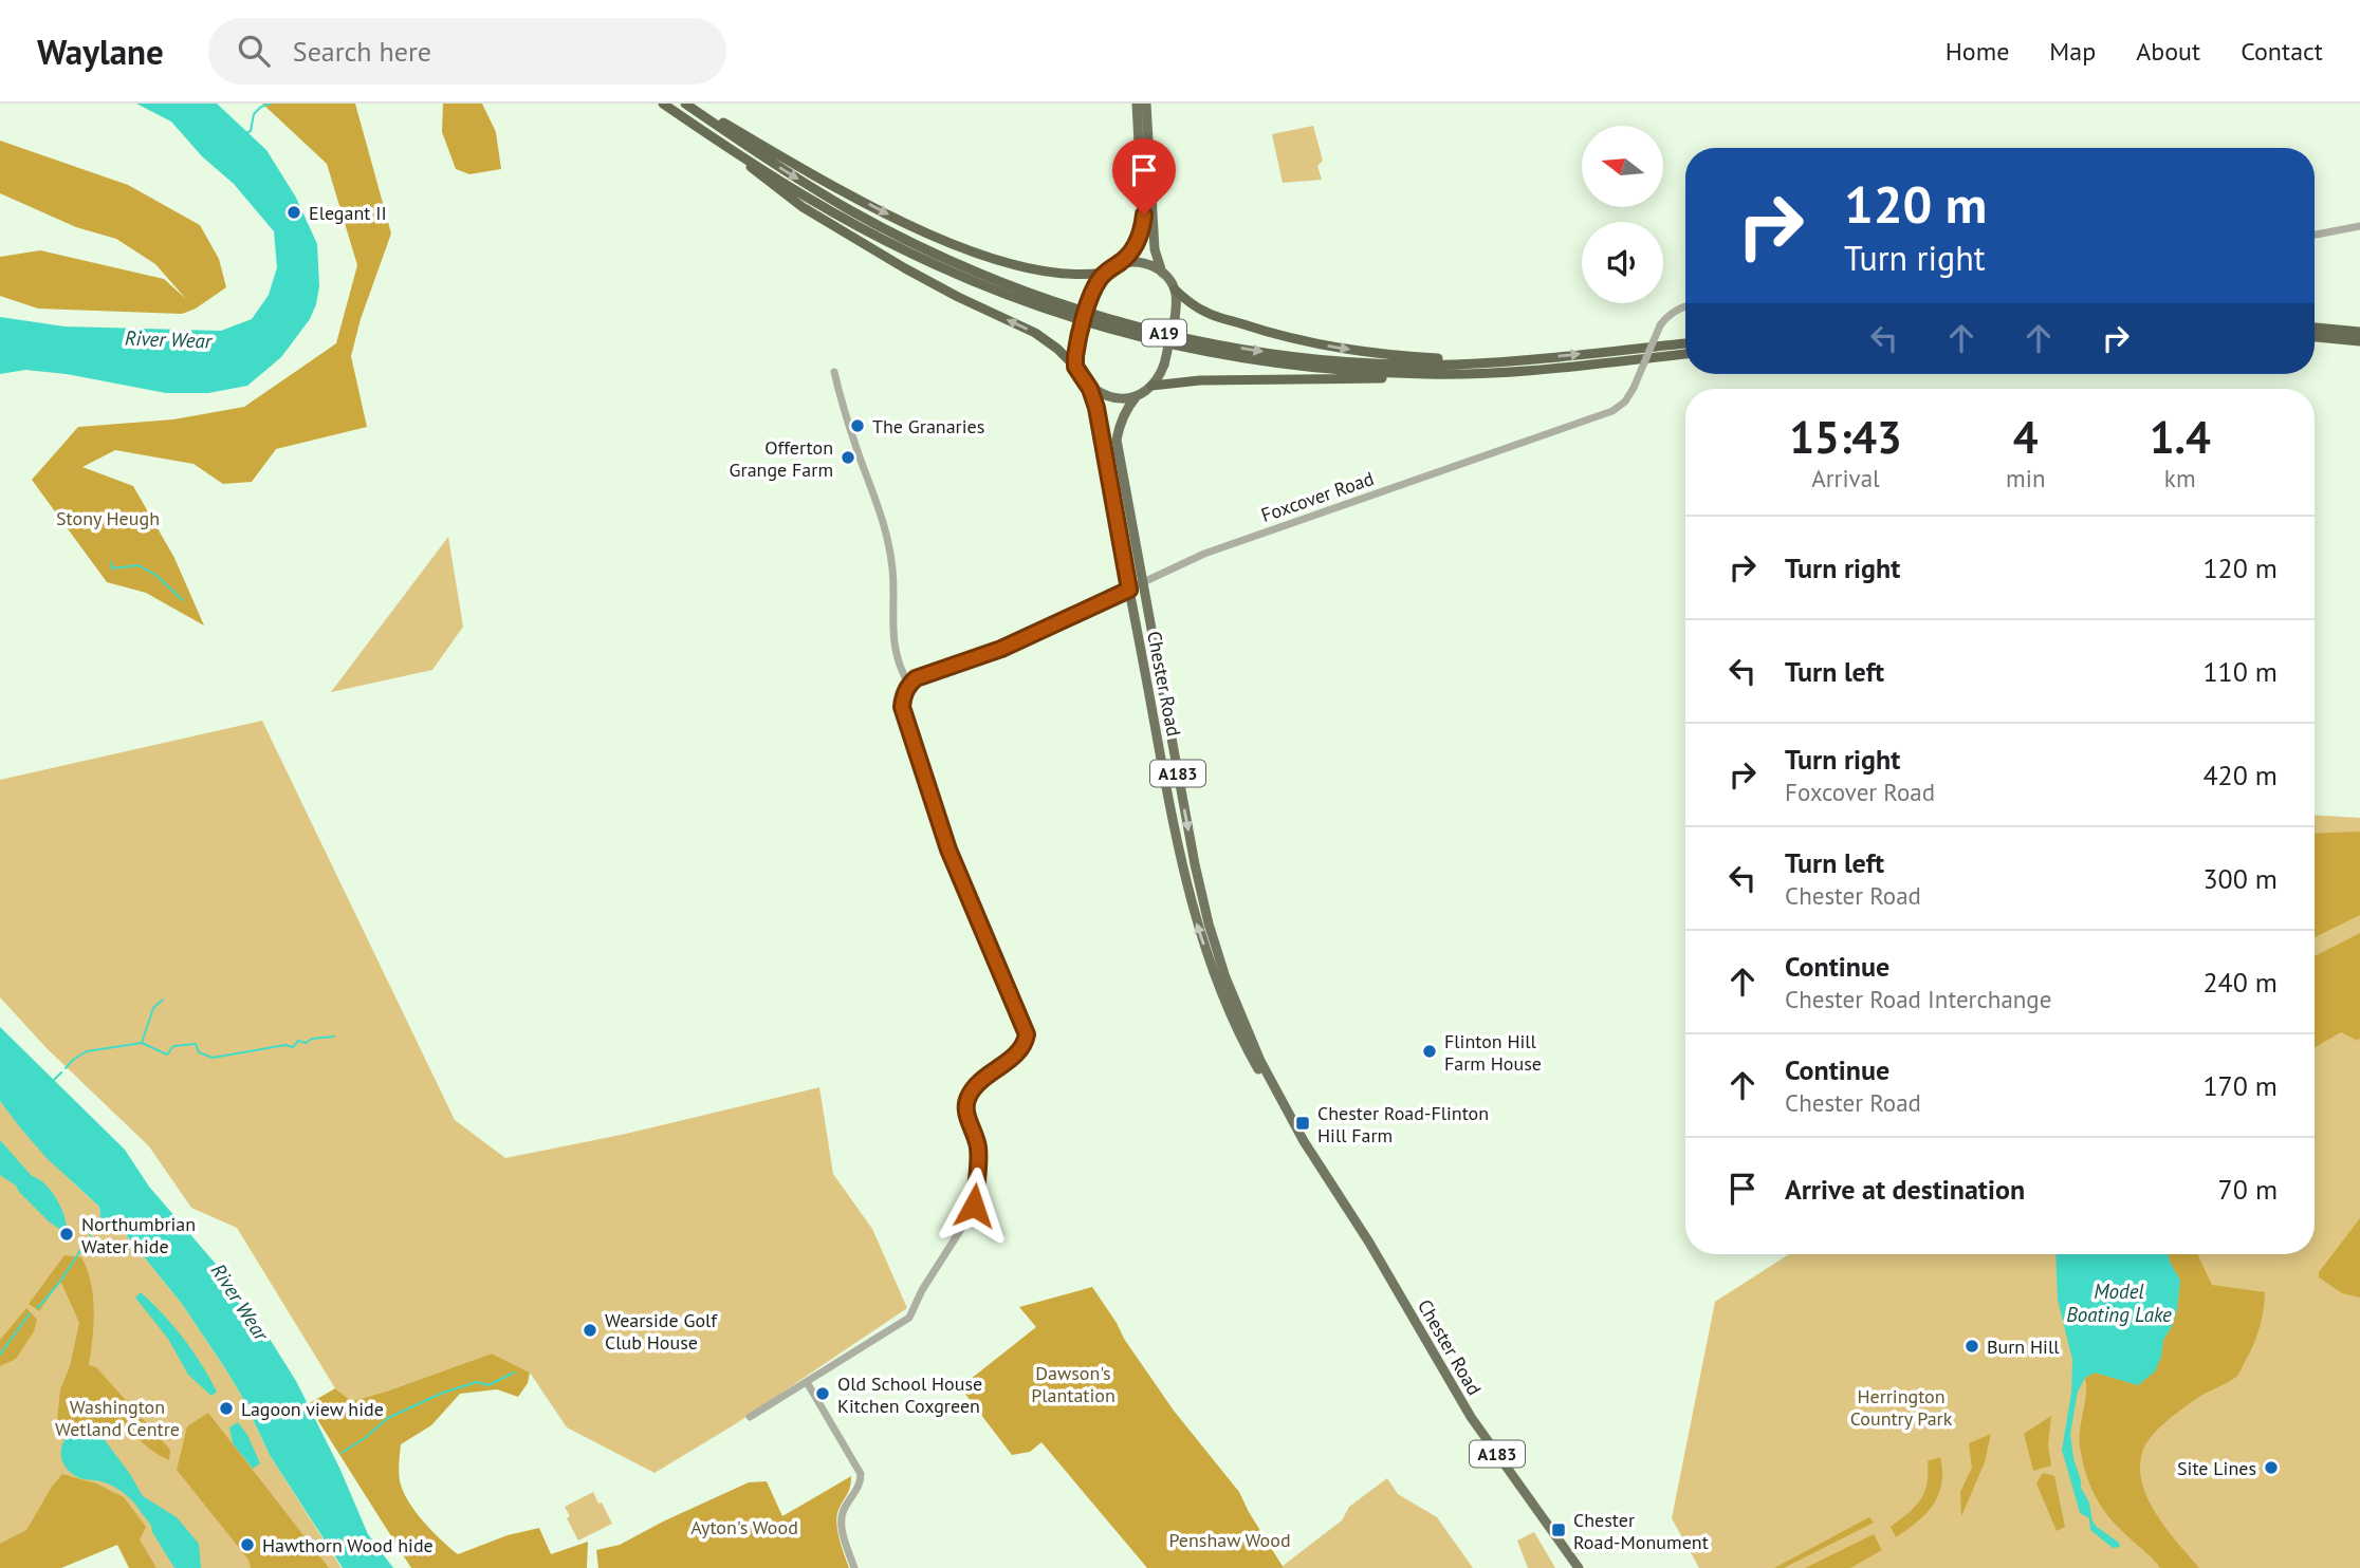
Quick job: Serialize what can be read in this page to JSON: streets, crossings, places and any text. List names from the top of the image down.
{
  "streets": {
    "highway": ["A19"],
    "main road": ["Chester Road", "A183"],
    "street": ["Foxcover Road"]
  },
  "crossings": [
    ["A19", "Chester Road"],
    ["Foxcover Road", "Chester Road"]
  ],
  "water": ["River Wear", "Model Boating Lake"],
  "parks": [
    "Stony Heugh",
    "Dawson's Plantation",
    "Herrington Country Park",
    "Washington Wetland Centre",
    "Ayton's Wood",
    "Penshaw Wood"
  ],
  "places": {
    "other": [
      "Elegant II",
      "The Granaries",
      "Offerton Grange Farm",
      "Flinton Hill Farm House",
      "Northumbrian Water hide",
      "Wearside Golf Club House",
      "Burn Hill",
      "Old School House Kitchen Coxgreen",
      "Lagoon view hide",
      "Site Lines",
      "Hawthorn Wood hide"
    ],
    "transit": ["Chester Road-Flinton Hill Farm", "Chester Road-Monument"]
  },
  "north": "left",
  "page": {
    "header": "Waylane",
    "search": "Search here",
    "nav": [
      "Home",
      "Map",
      "About",
      "Contact"
    ],
    "turn": ["120 m", "Turn right"],
    "eta": [
      "15:43",
      "Arrival",
      "4",
      "min",
      "1.4",
      "km"
    ],
    "list": [
      {
        "name": "Turn right",
        "value": "120 m"
      },
      {
        "name": "Turn left",
        "value": "110 m"
      },
      {
        "name": "Turn right",
        "note": "Foxcover Road",
        "value": "420 m"
      },
      {
        "name": "Turn left",
        "note": "Chester Road",
        "value": "300 m"
      },
      {
        "name": "Continue",
        "note": "Chester Road Interchange",
        "value": "240 m"
      },
      {
        "name": "Continue",
        "note": "Chester Road",
        "value": "170 m"
      },
      {
        "name": "Arrive at destination",
        "value": "70 m"
      }
    ]
  }
}
